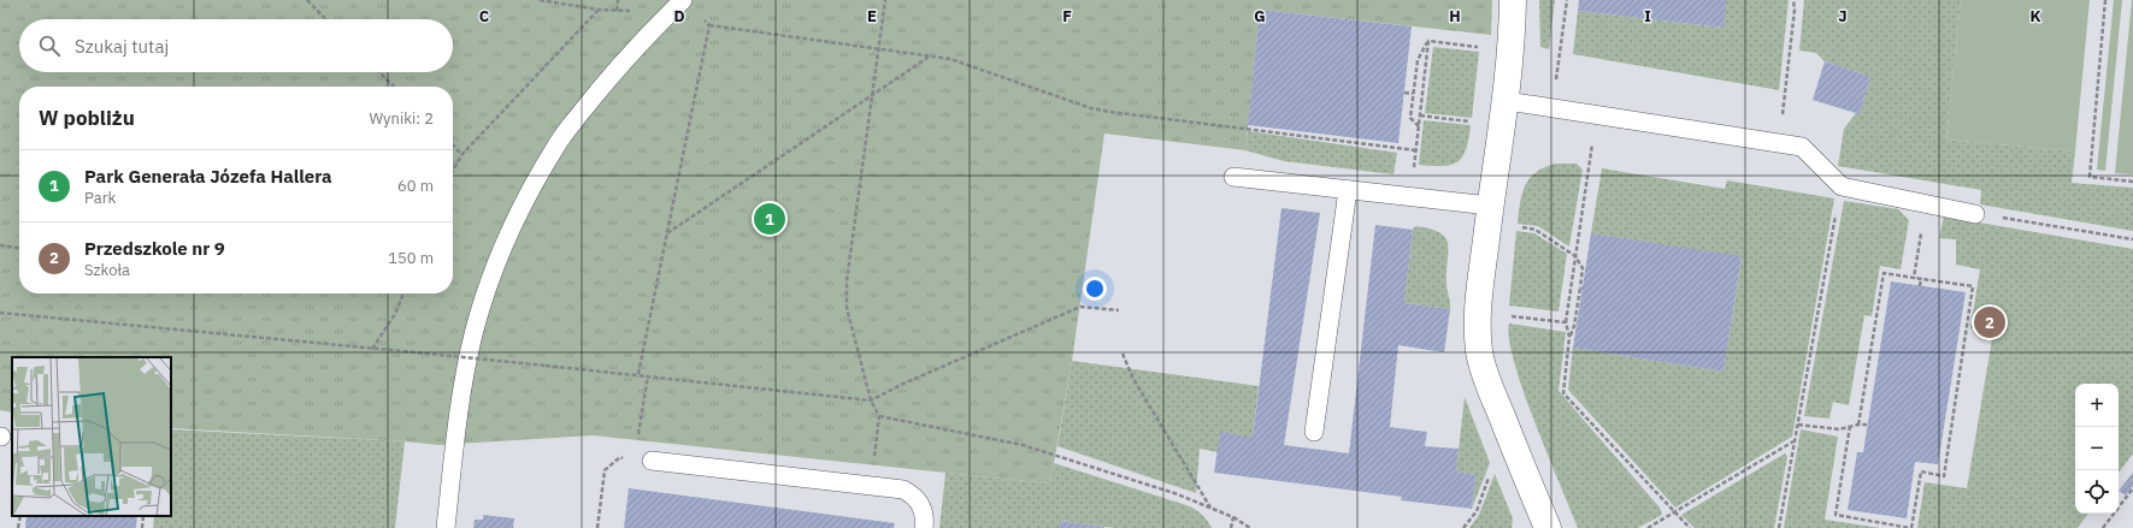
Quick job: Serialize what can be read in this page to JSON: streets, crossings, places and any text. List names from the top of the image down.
{
  "page": {
    "search": "Szukaj tutaj",
    "heading": ["W pobliżu", "Wyniki: 2"],
    "list": [
      {
        "mark": "1",
        "name": "Park Generała Józefa Hallera",
        "note": "Park",
        "value": "60 m"
      },
      {
        "mark": "2",
        "name": "Przedszkole nr 9",
        "note": "Szkoła",
        "value": "150 m"
      }
    ],
    "pins": ["1", "2"],
    "map_buttons": ["+", "−"]
  },
  "grid": {
    "columns": [
      "C",
      "D",
      "E",
      "F",
      "G",
      "H",
      "I",
      "J",
      "K"
    ]
  }
}
